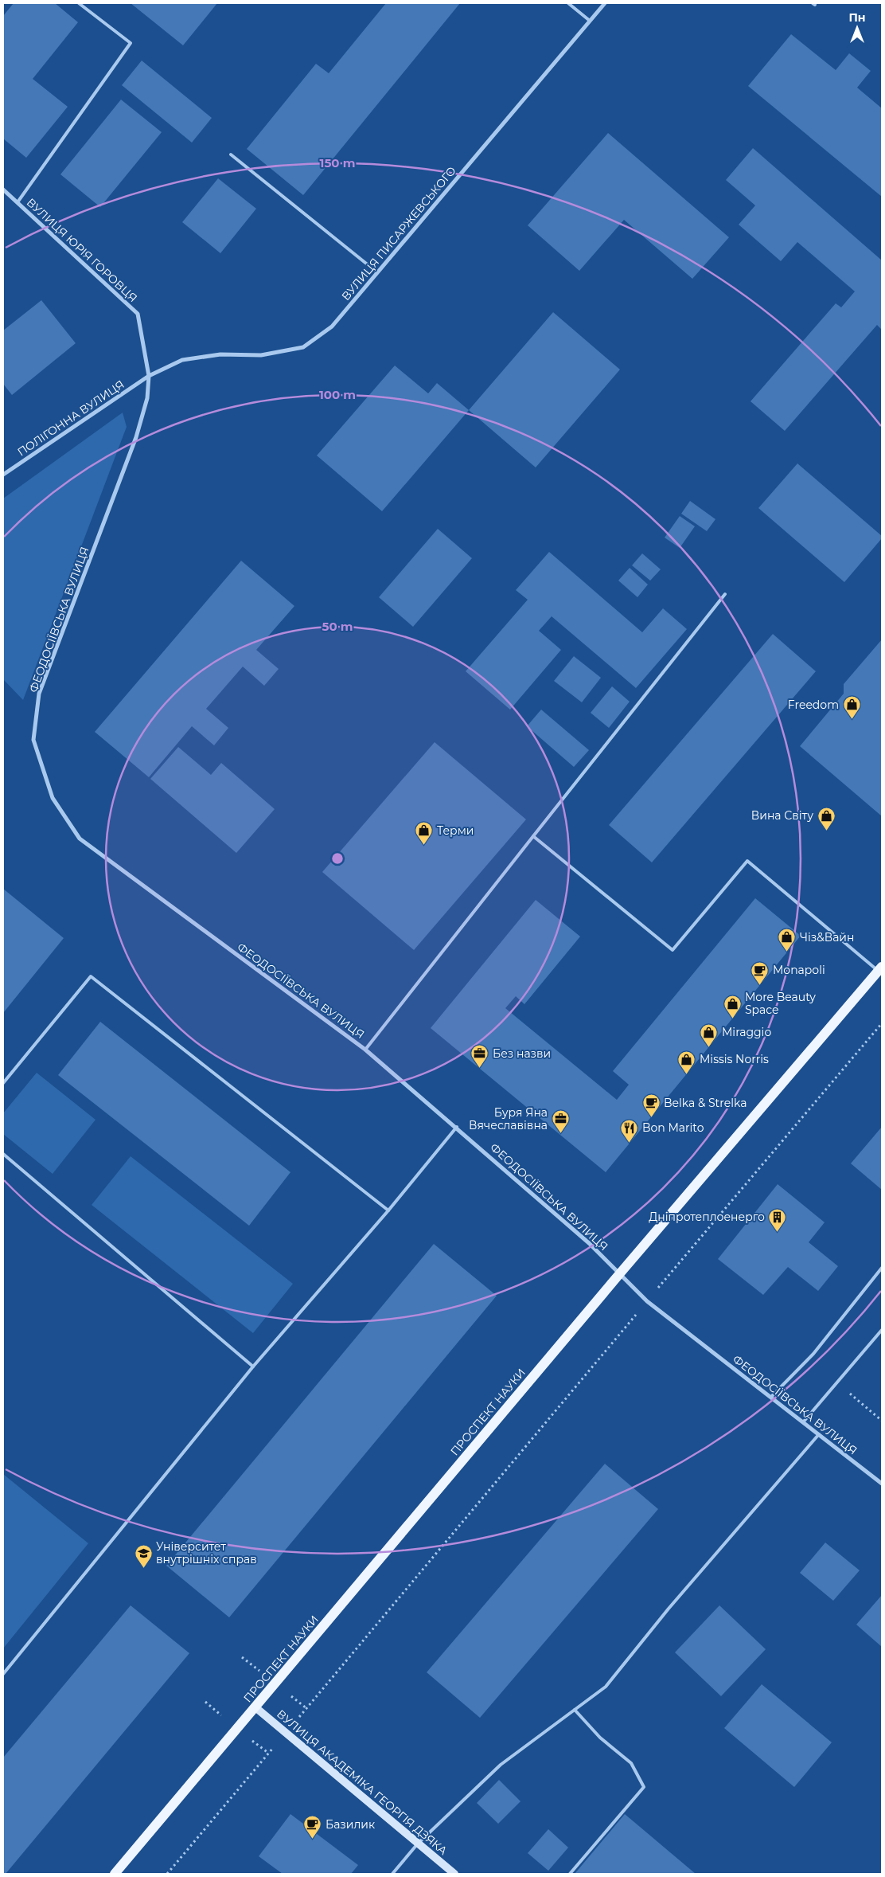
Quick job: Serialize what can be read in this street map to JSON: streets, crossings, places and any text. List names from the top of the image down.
{
  "streets": {
    "main road": ["ПРОСПЕКТ НАУКИ", "ВУЛИЦЯ АКАДЕМІКА ГЕОРГІЯ ДЗЯКА"],
    "street": [
      "ВУЛИЦЯ ПИСАРЖЕВСЬКОГО",
      "ВУЛИЦЯ ЮРІЯ ГОРОВЦЯ",
      "ПОЛІГОННА ВУЛИЦЯ",
      "ФЕОДОСІЇВСЬКА ВУЛИЦЯ"
    ]
  },
  "crossings": [
    ["ВУЛИЦЯ ПИСАРЖЕВСЬКОГО", "ВУЛИЦЯ ЮРІЯ ГОРОВЦЯ"],
    ["ВУЛИЦЯ ПИСАРЖЕВСЬКОГО", "ПОЛІГОННА ВУЛИЦЯ"],
    ["ВУЛИЦЯ ПИСАРЖЕВСЬКОГО", "ФЕОДОСІЇВСЬКА ВУЛИЦЯ"],
    ["ВУЛИЦЯ ЮРІЯ ГОРОВЦЯ", "ПОЛІГОННА ВУЛИЦЯ"],
    ["ВУЛИЦЯ ЮРІЯ ГОРОВЦЯ", "ФЕОДОСІЇВСЬКА ВУЛИЦЯ"],
    ["ПОЛІГОННА ВУЛИЦЯ", "ФЕОДОСІЇВСЬКА ВУЛИЦЯ"],
    ["ФЕОДОСІЇВСЬКА ВУЛИЦЯ", "ПРОСПЕКТ НАУКИ"],
    ["ПРОСПЕКТ НАУКИ", "ВУЛИЦЯ АКАДЕМІКА ГЕОРГІЯ ДЗЯКА"]
  ],
  "places": {
    "shop": [
      "Freedom",
      "Вина Світу",
      "Терми",
      "Чіз&Вайн",
      "More Beauty Space",
      "Miraggio",
      "Missis Norris"
    ],
    "cafe": ["Monapoli", "Belka & Strelka", "Базилик"],
    "office": ["Без назви", "Буря Яна Вячеславівна"],
    "restaurant": ["Bon Marito"],
    "building": ["Дніпротеплоенерго"],
    "school or university": ["Університет внутрішніх справ"]
  },
  "north": "top",
  "rings": ["150 m", "100 m", "50 m"]
}
